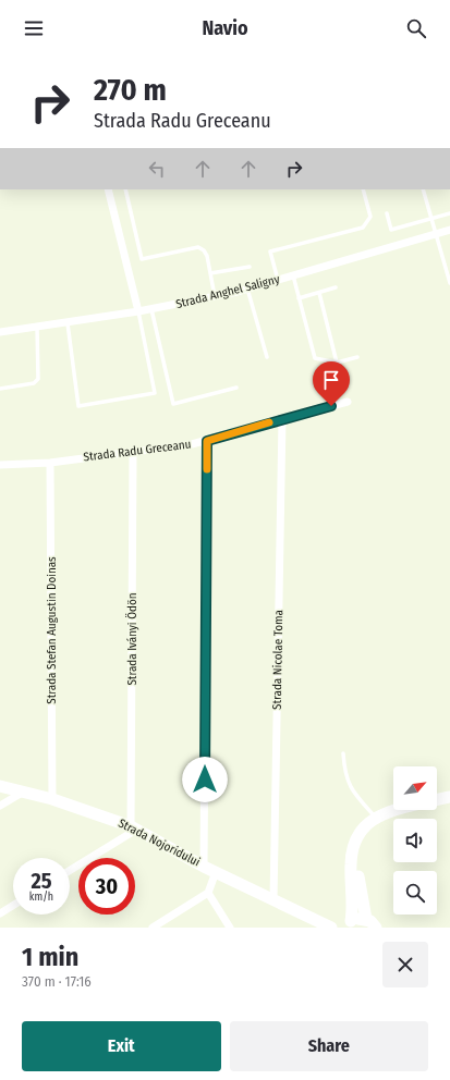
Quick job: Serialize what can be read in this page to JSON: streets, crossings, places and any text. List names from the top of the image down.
{
  "streets": {
    "main road": ["Strada Nojoridului"],
    "street": [
      "Strada Anghel Saligny",
      "Strada Radu Greceanu",
      "Strada Stefan Augustin Doinas",
      "Strada Iványi Ödön",
      "Strada Nicolae Toma"
    ]
  },
  "crossings": [
    ["Strada Radu Greceanu", "Strada Stefan Augustin Doinas"],
    ["Strada Radu Greceanu", "Strada Iványi Ödön"],
    ["Strada Radu Greceanu", "Strada Nicolae Toma"],
    ["Strada Stefan Augustin Doinas", "Strada Nojoridului"],
    ["Strada Iványi Ödön", "Strada Nojoridului"],
    ["Strada Nicolae Toma", "Strada Nojoridului"]
  ],
  "north": "top right",
  "page": {
    "header": "Navio",
    "turn": ["270 m", "Strada Radu Greceanu"],
    "speed": "25 km/h",
    "limit": "30",
    "heading": ["1 min", "370 m · 17:16"],
    "buttons": ["Exit", "Share"]
  }
}
